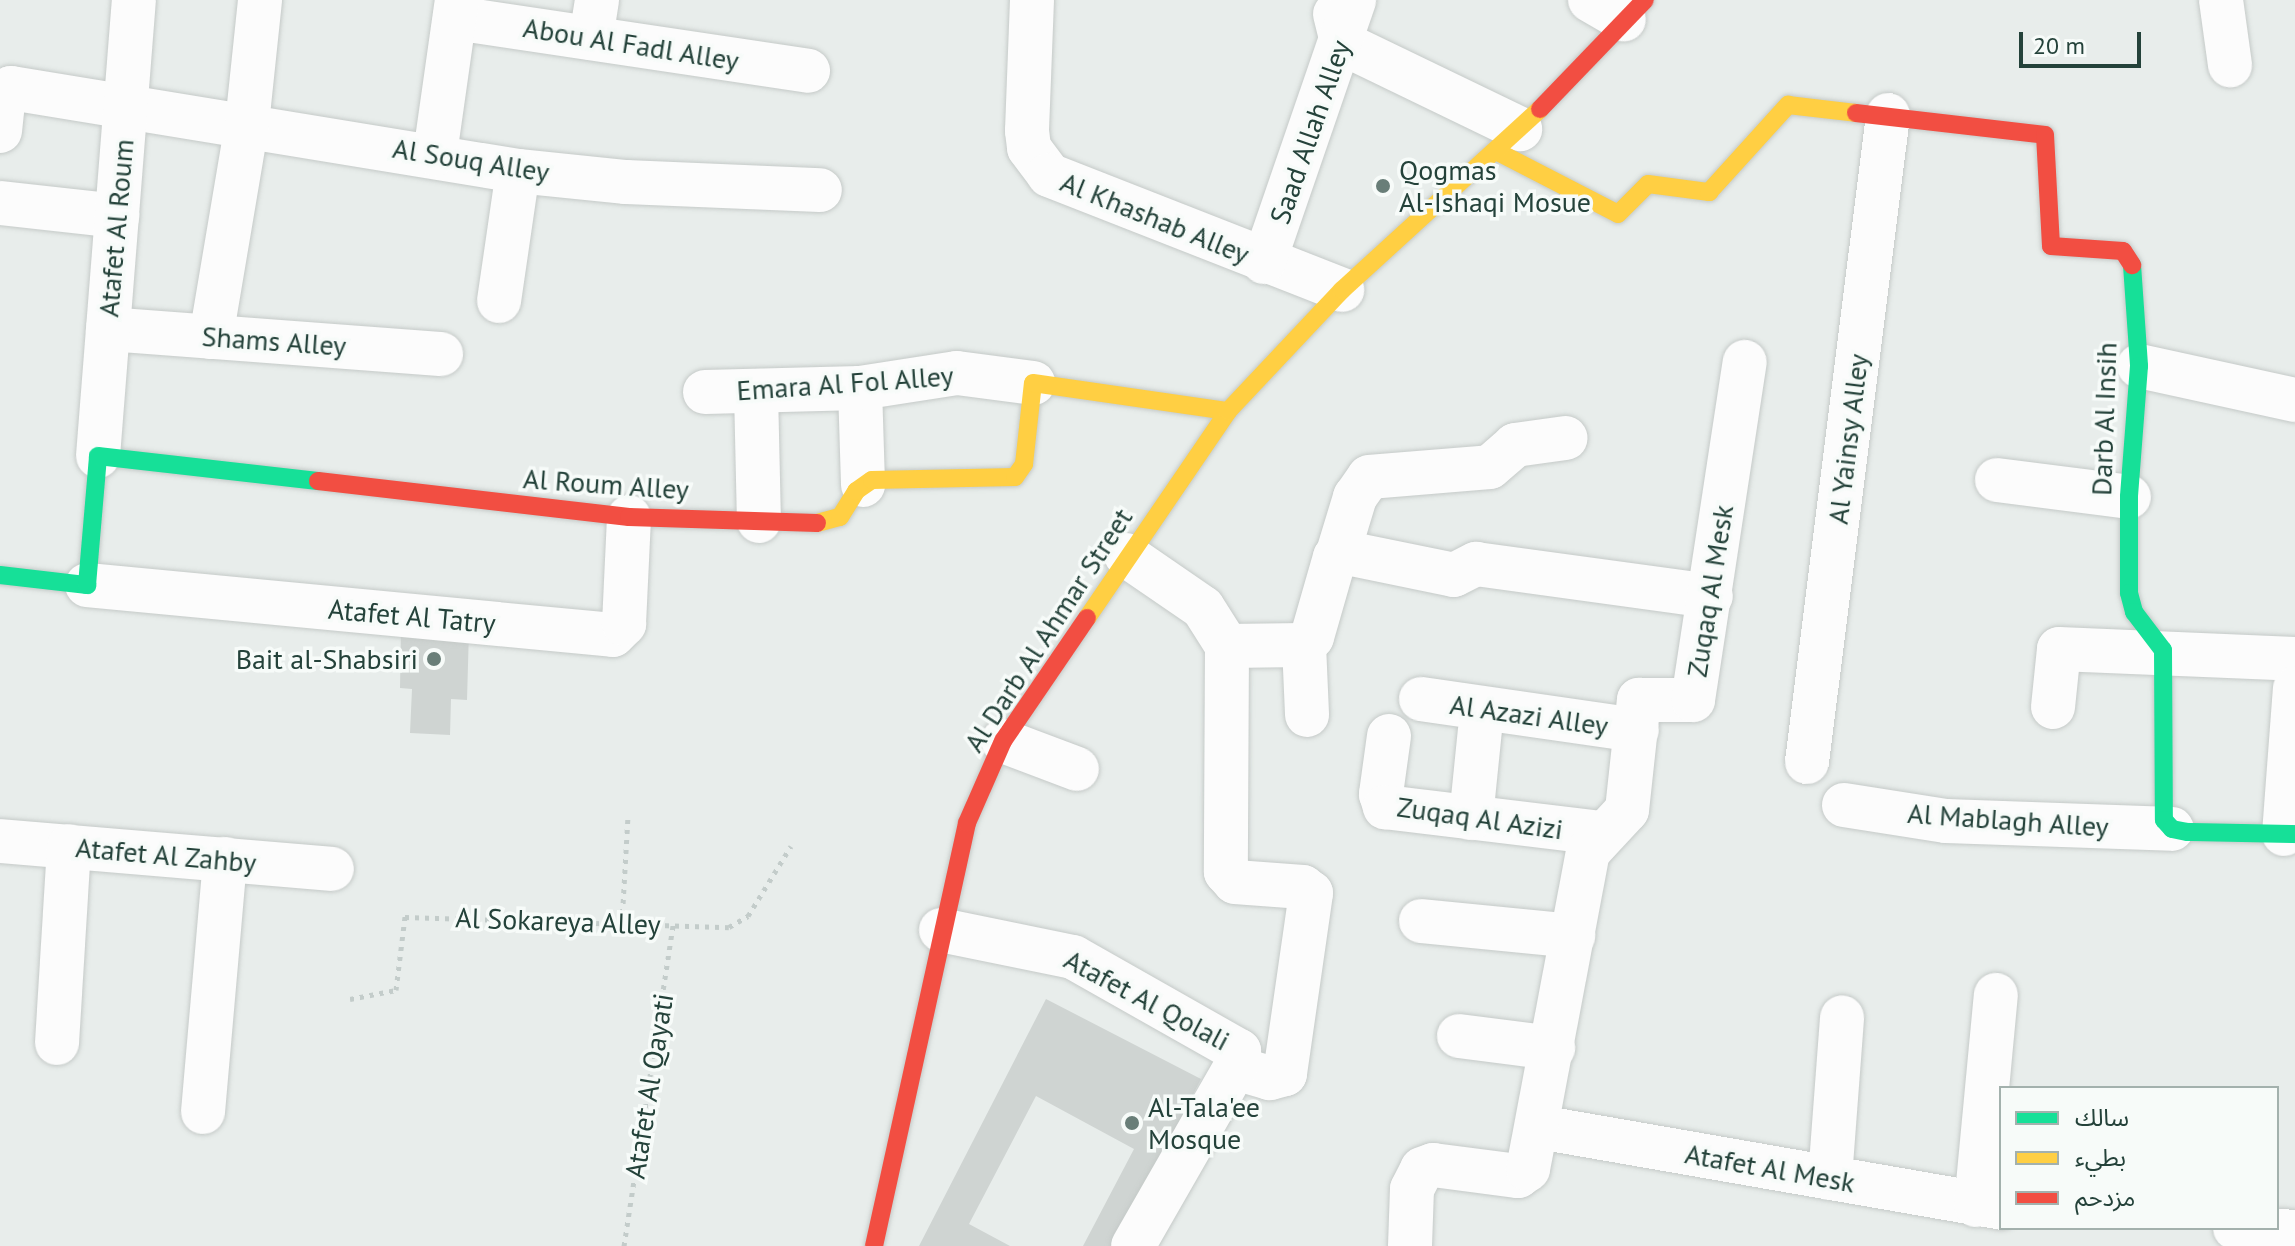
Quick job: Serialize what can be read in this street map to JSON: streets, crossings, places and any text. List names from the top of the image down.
{
  "streets": {
    "street": [
      "Abou Al Fadl Alley",
      "Saad Allah Alley",
      "Al Souq Alley",
      "Al Khashab Alley",
      "Atafet Al Roum",
      "Shams Alley",
      "Emara Al Fol Alley",
      "Darb Al Insih",
      "Al Yainsy Alley",
      "Al Roum Alley",
      "Zuqaq Al Mesk",
      "Atafet Al Tatry",
      "Al Darb Al Ahmar Street",
      "Al Azazi Alley",
      "Zuqaq Al Azizi",
      "Al Mablagh Alley",
      "Atafet Al Zahby",
      "Atafet Al Qolali",
      "Atafet Al Mesk"
    ],
    "path": ["Al Sokareya Alley", "Atafet Al Qayati"]
  },
  "crossings": [
    ["Saad Allah Alley", "Al Khashab Alley"],
    ["Al Souq Alley", "Atafet Al Roum"],
    ["Al Khashab Alley", "Al Darb Al Ahmar Street"],
    ["Atafet Al Roum", "Shams Alley"],
    ["Atafet Al Roum", "Al Roum Alley"],
    ["Darb Al Insih", "Al Yainsy Alley"],
    ["Darb Al Insih", "Al Darb Al Ahmar Street"],
    ["Al Roum Alley", "Atafet Al Tatry"],
    ["Zuqaq Al Mesk", "Al Azazi Alley"],
    ["Zuqaq Al Mesk", "Zuqaq Al Azizi"],
    ["Zuqaq Al Mesk", "Atafet Al Mesk"],
    ["Al Darb Al Ahmar Street", "Atafet Al Qolali"],
    ["Al Sokareya Alley", "Atafet Al Qayati"]
  ],
  "places": ["Qogmas Al-Ishaqi Mosue", "Bait al-Shabsiri", "Al-Tala'ee Mosque"],
  "legend": ["سالك", "بطيء", "مزدحم"],
  "scale_bar": "20 m"
}
